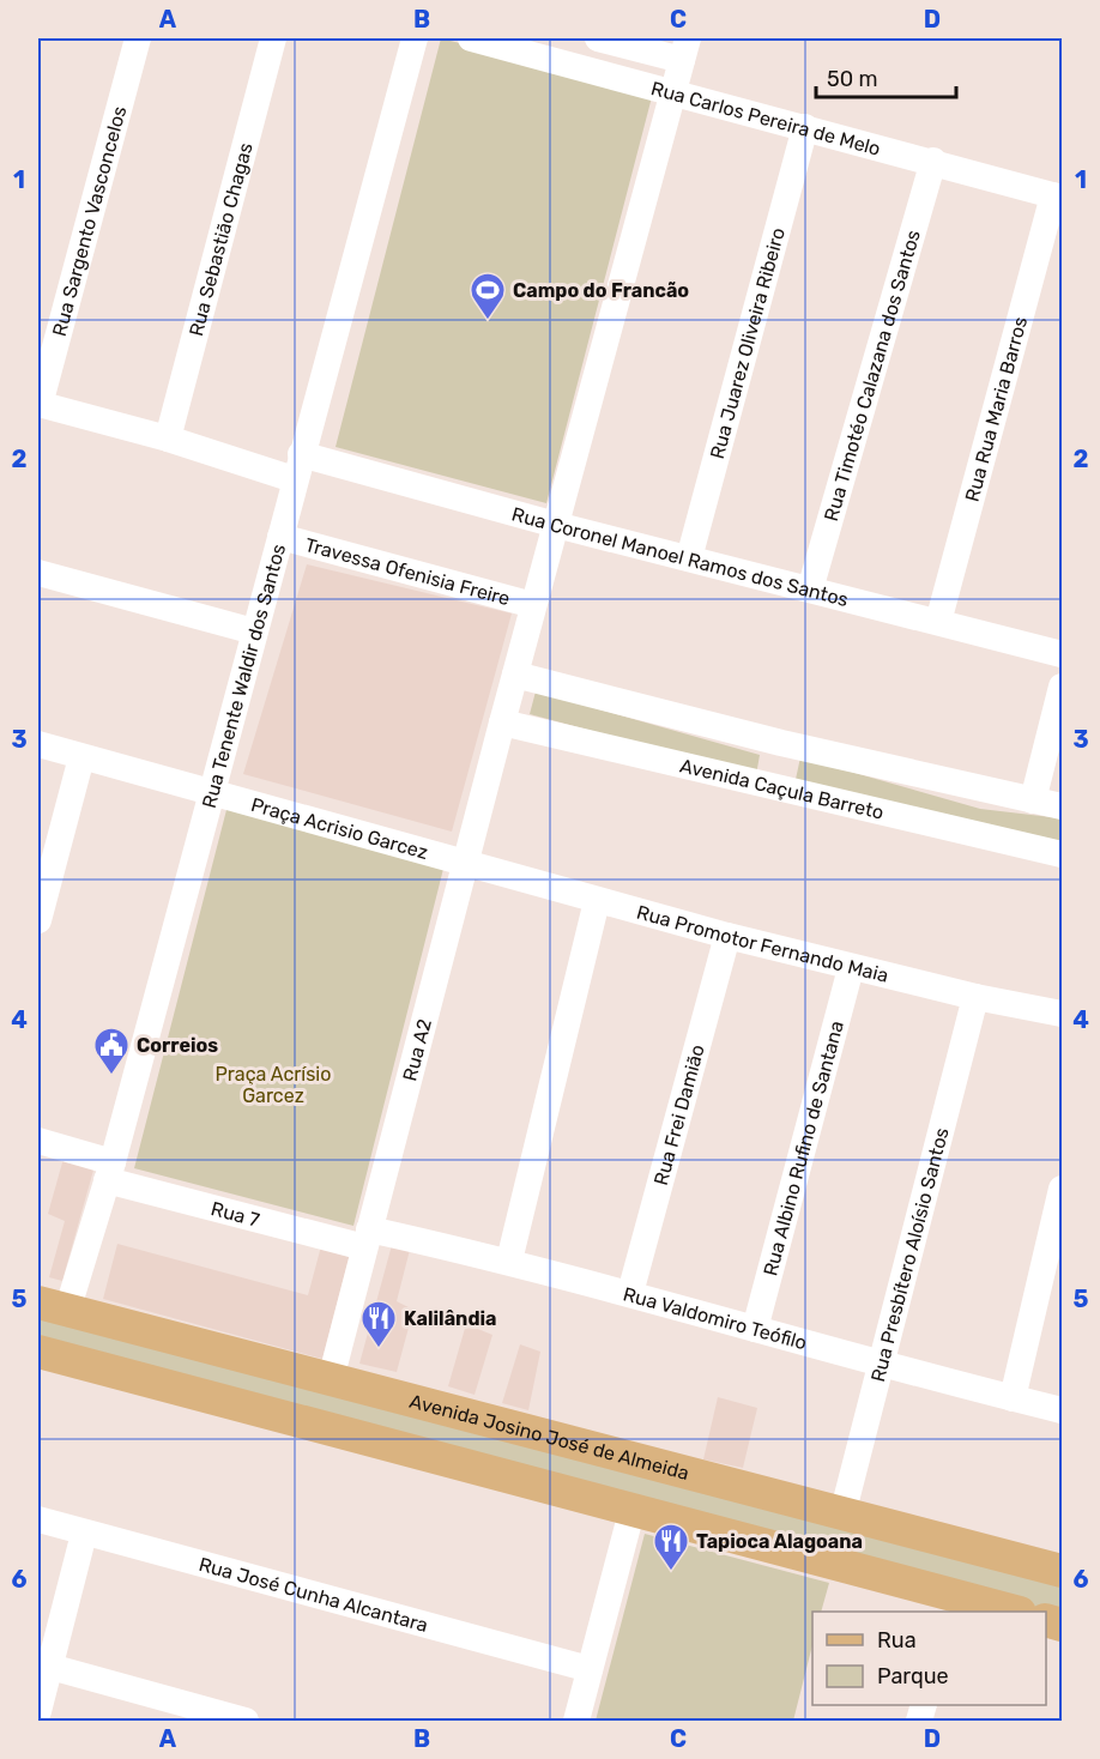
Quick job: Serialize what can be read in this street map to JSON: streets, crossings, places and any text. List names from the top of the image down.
{
  "streets": {
    "main road": ["Avenida Josino José de Almeida"],
    "street": [
      "Rua Carlos Pereira de Melo",
      "Rua Sargento Vasconcelos",
      "Rua Sebastião Chagas",
      "Rua Juarez Oliveira Ribeiro",
      "Rua Timotéo Calazana dos Santos",
      "Rua Rua Maria Barros",
      "Rua Coronel Manoel Ramos dos Santos",
      "Travessa Ofenisia Freire",
      "Rua Tenente Waldir dos Santos",
      "Avenida Caçula Barreto",
      "Praça Acrisio Garcez",
      "Rua Promotor Fernando Maia",
      "Rua A2",
      "Rua Frei Damião",
      "Rua Albino Rufino de Santana",
      "Rua 7",
      "Rua Presbítero Aloísio Santos",
      "Rua Valdomiro Teófilo",
      "Rua José Cunha Alcantara"
    ]
  },
  "crossings": [
    ["Rua Carlos Pereira de Melo", "Rua Juarez Oliveira Ribeiro"],
    ["Rua Carlos Pereira de Melo", "Rua Timotéo Calazana dos Santos"],
    ["Rua Carlos Pereira de Melo", "Rua Rua Maria Barros"],
    ["Rua Carlos Pereira de Melo", "Rua A2"],
    ["Rua Sargento Vasconcelos", "Rua Coronel Manoel Ramos dos Santos"],
    ["Rua Sebastião Chagas", "Rua Coronel Manoel Ramos dos Santos"],
    ["Rua Juarez Oliveira Ribeiro", "Rua Coronel Manoel Ramos dos Santos"],
    ["Rua Timotéo Calazana dos Santos", "Rua Coronel Manoel Ramos dos Santos"],
    ["Rua Rua Maria Barros", "Rua Coronel Manoel Ramos dos Santos"],
    ["Rua Coronel Manoel Ramos dos Santos", "Rua Tenente Waldir dos Santos"],
    ["Rua Coronel Manoel Ramos dos Santos", "Rua A2"],
    ["Travessa Ofenisia Freire", "Rua Tenente Waldir dos Santos"],
    ["Travessa Ofenisia Freire", "Rua A2"],
    ["Rua Tenente Waldir dos Santos", "Praça Acrisio Garcez"],
    ["Rua Tenente Waldir dos Santos", "Rua 7"],
    ["Rua Tenente Waldir dos Santos", "Avenida Josino José de Almeida"],
    ["Avenida Caçula Barreto", "Rua A2"],
    ["Praça Acrisio Garcez", "Rua Promotor Fernando Maia"],
    ["Praça Acrisio Garcez", "Rua A2"],
    ["Rua Promotor Fernando Maia", "Rua A2"],
    ["Rua Promotor Fernando Maia", "Rua Frei Damião"],
    ["Rua Promotor Fernando Maia", "Rua Albino Rufino de Santana"],
    ["Rua Promotor Fernando Maia", "Rua Presbítero Aloísio Santos"],
    ["Rua A2", "Rua 7"],
    ["Rua A2", "Rua Valdomiro Teófilo"],
    ["Rua A2", "Avenida Josino José de Almeida"],
    ["Rua Frei Damião", "Rua Valdomiro Teófilo"],
    ["Rua Albino Rufino de Santana", "Rua Valdomiro Teófilo"],
    ["Rua 7", "Rua Valdomiro Teófilo"],
    ["Rua Presbítero Aloísio Santos", "Rua Valdomiro Teófilo"],
    ["Rua Presbítero Aloísio Santos", "Avenida Josino José de Almeida"]
  ],
  "parks": ["Praça Acrísio Garcez"],
  "places": {
    "sports": ["Campo do Francão"],
    "public building": ["Correios"],
    "restaurant": ["Kalilândia", "Tapioca Alagoana"]
  },
  "legend": ["Rua", "Parque"],
  "scale_bar": "50 m",
  "grid": {
    "columns": [
      "A",
      "B",
      "C",
      "D"
    ],
    "rows": [
      "1",
      "2",
      "3",
      "4",
      "5",
      "6"
    ]
  }
}
